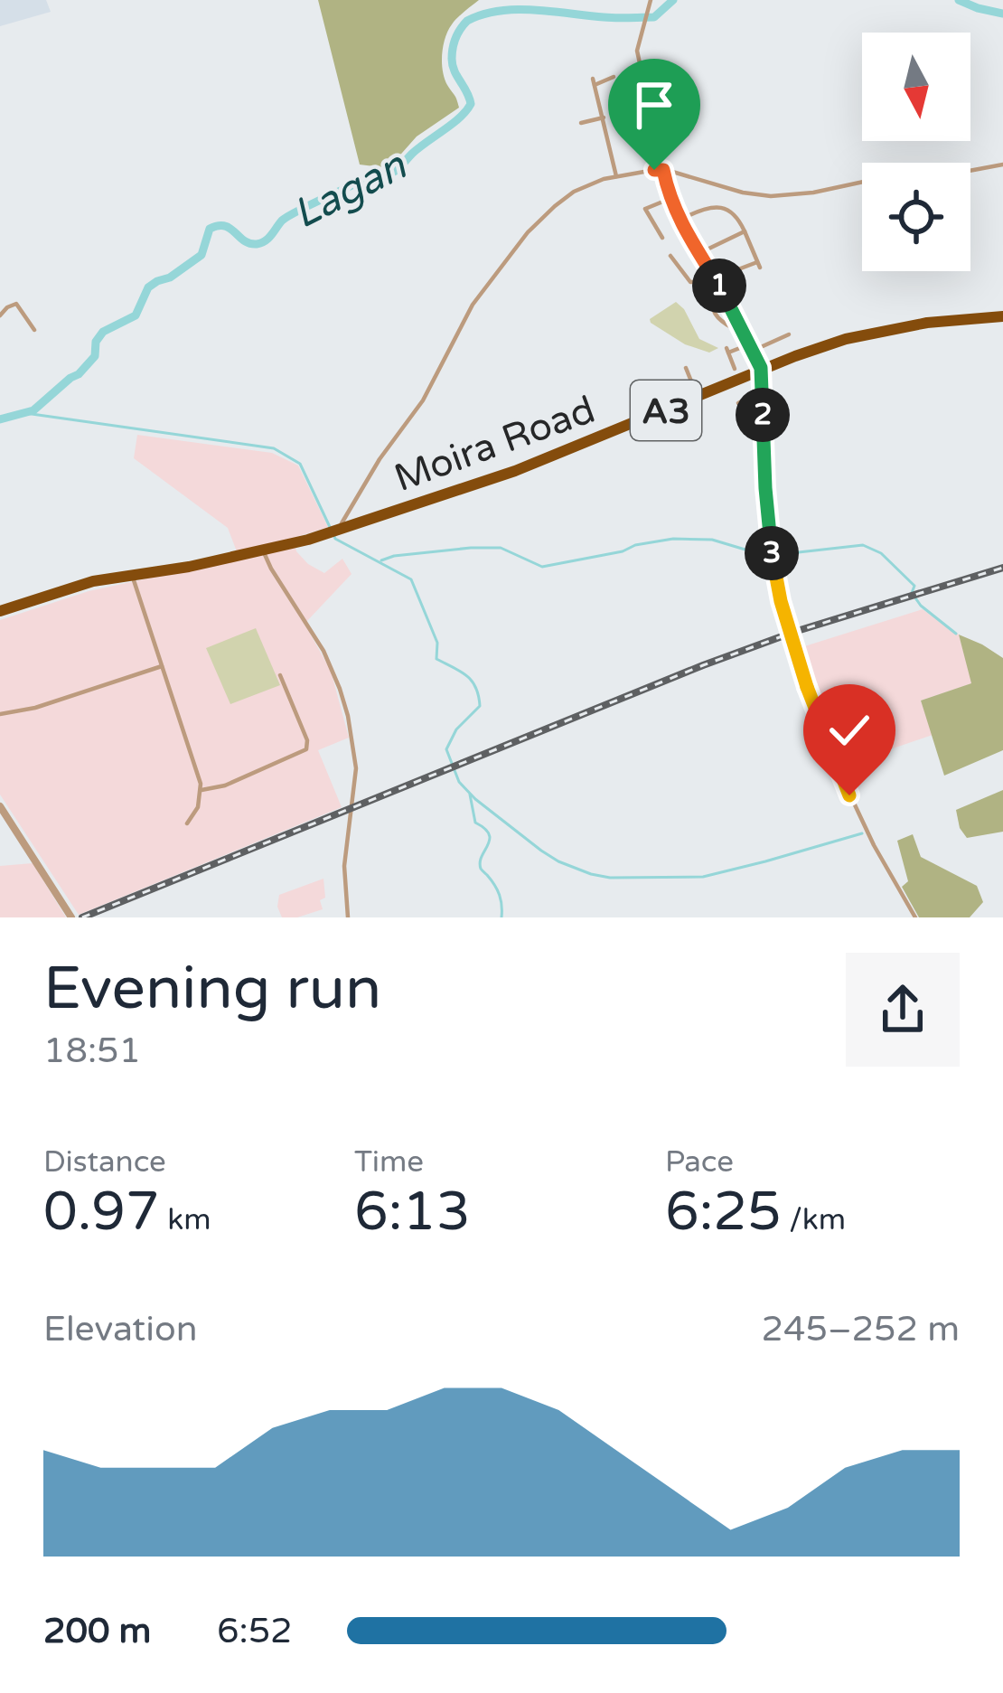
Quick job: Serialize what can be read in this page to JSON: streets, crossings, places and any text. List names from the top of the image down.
{
  "streets": {
    "highway": ["A3", "Moira Road"]
  },
  "water": ["Lagan"],
  "north": "bottom",
  "page": {
    "pins": ["1", "2", "3"],
    "heading": ["Evening run", "18:51"],
    "stats": [
      ["Distance", "0.97 km"],
      ["Time", "6:13"],
      ["Pace", "6:25 /km"]
    ],
    "chart": ["Elevation", "245–252 m"],
    "list": [
      {
        "name": "200 m",
        "note": "6:52"
      }
    ]
  }
}
